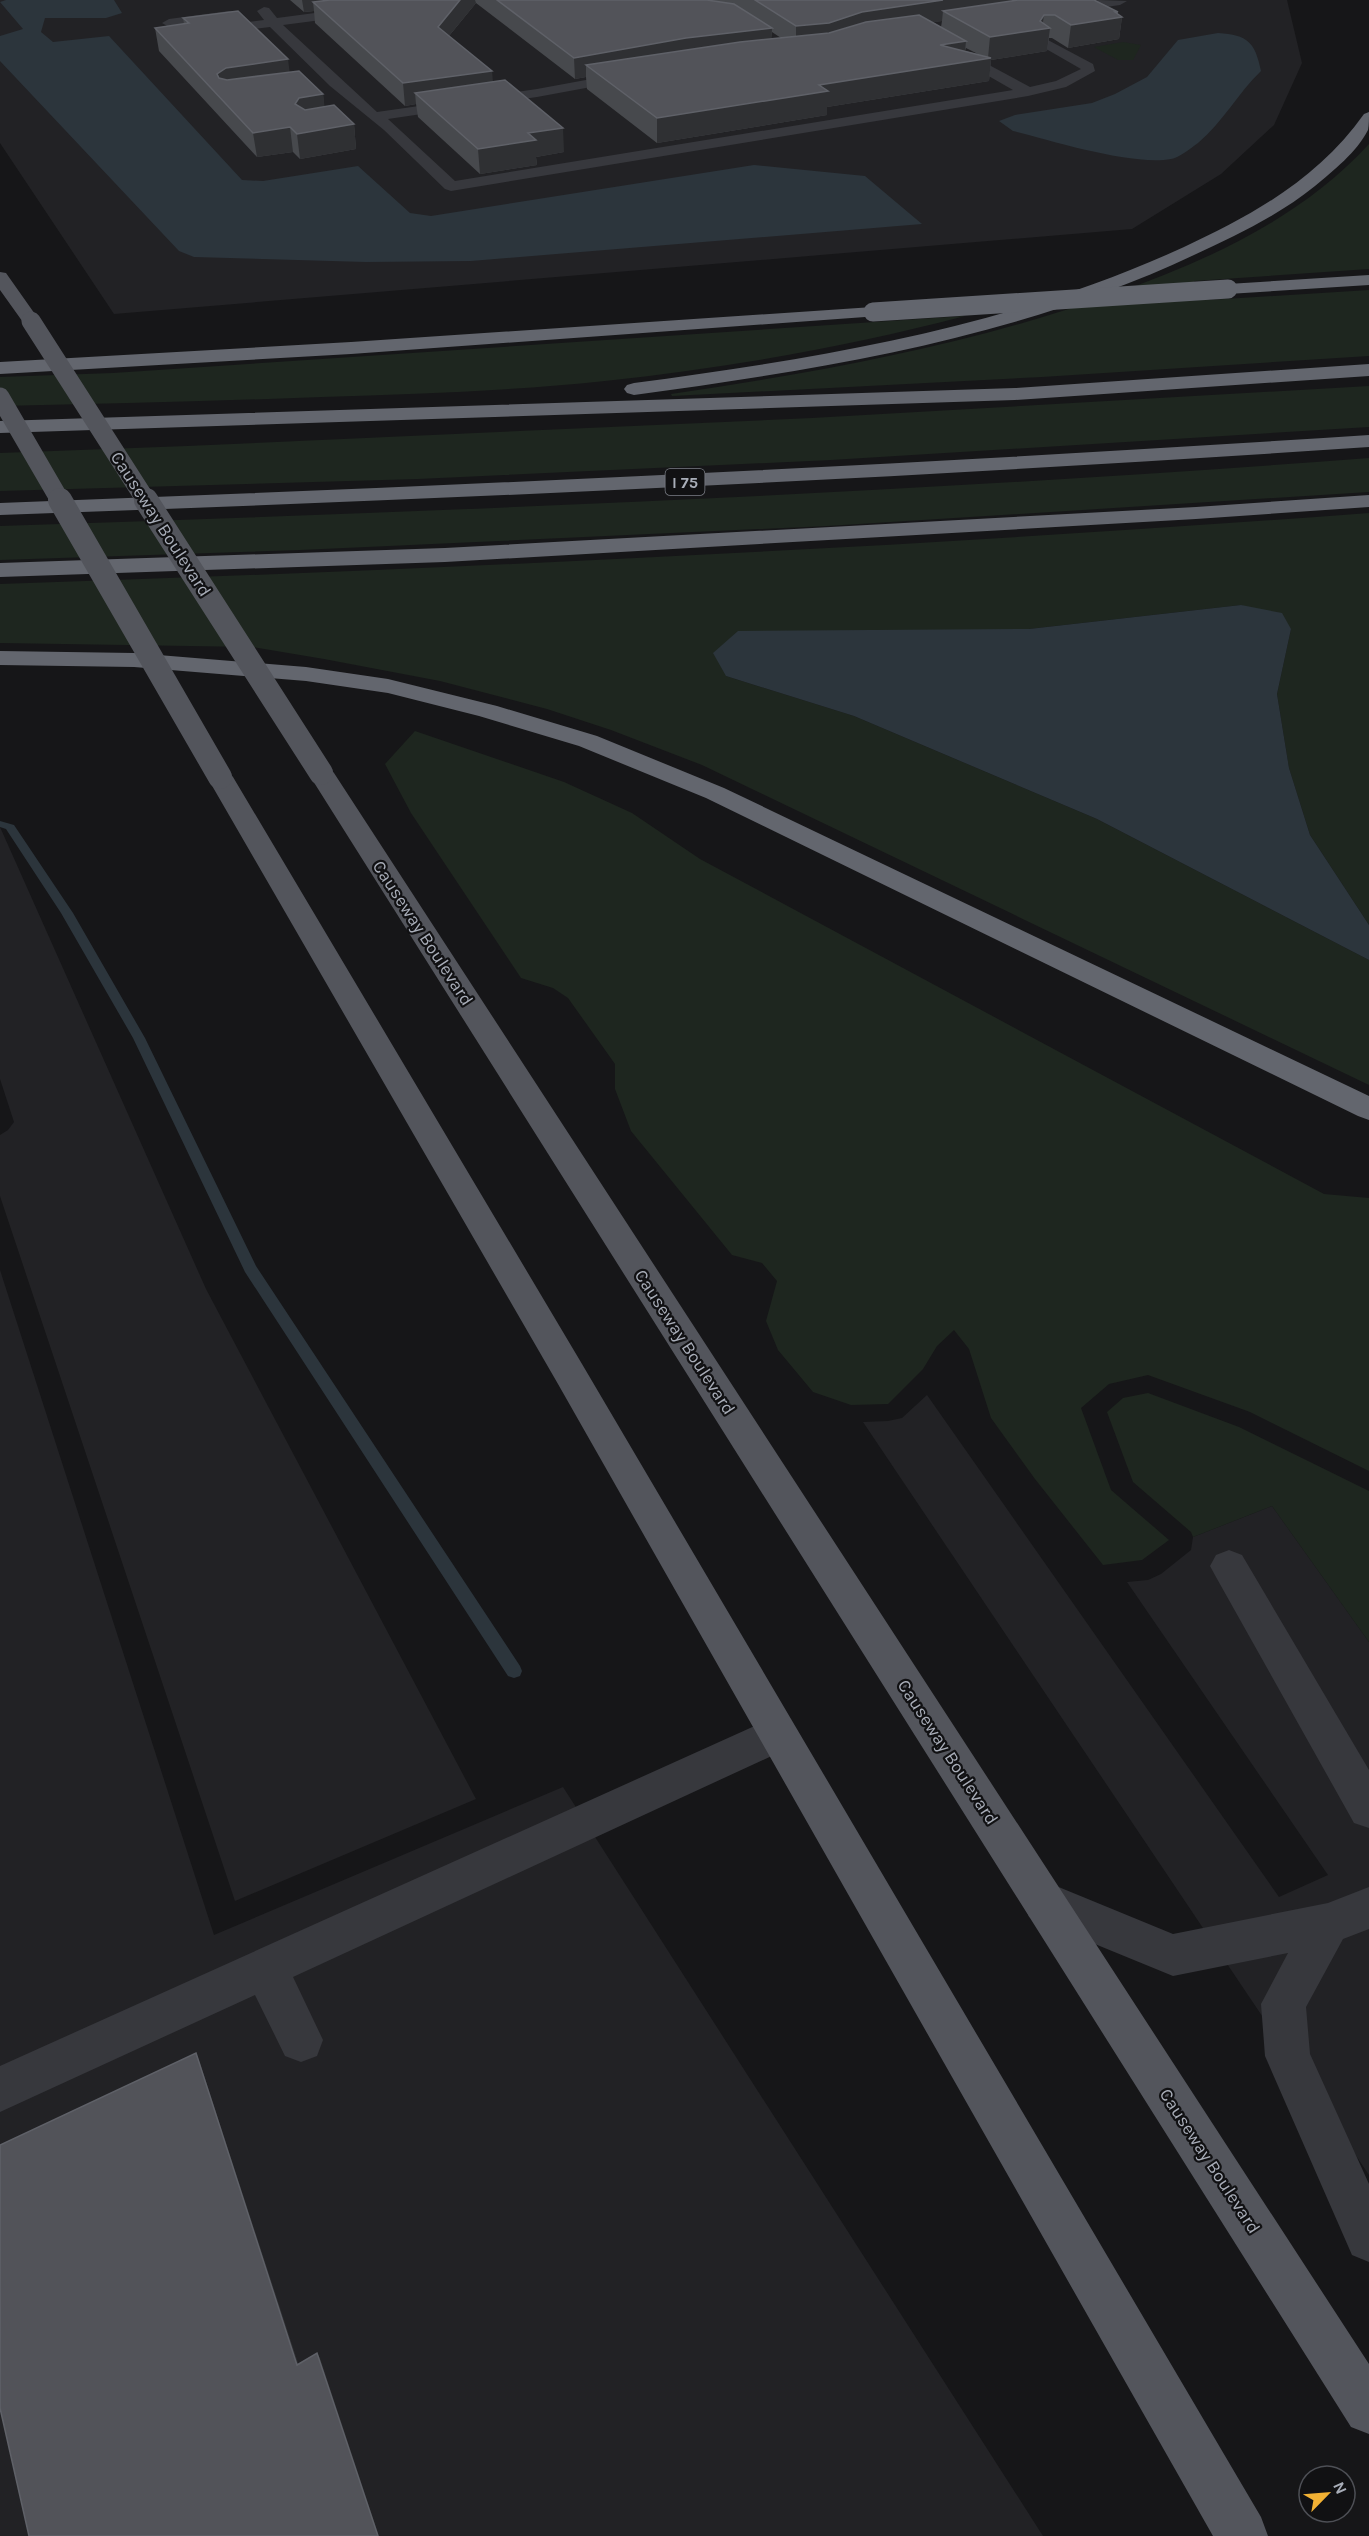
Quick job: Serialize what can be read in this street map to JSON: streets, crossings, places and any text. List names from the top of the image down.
{
  "streets": {
    "highway": ["I 75"],
    "main road": ["Causeway Boulevard"]
  },
  "north": "top right"
}
